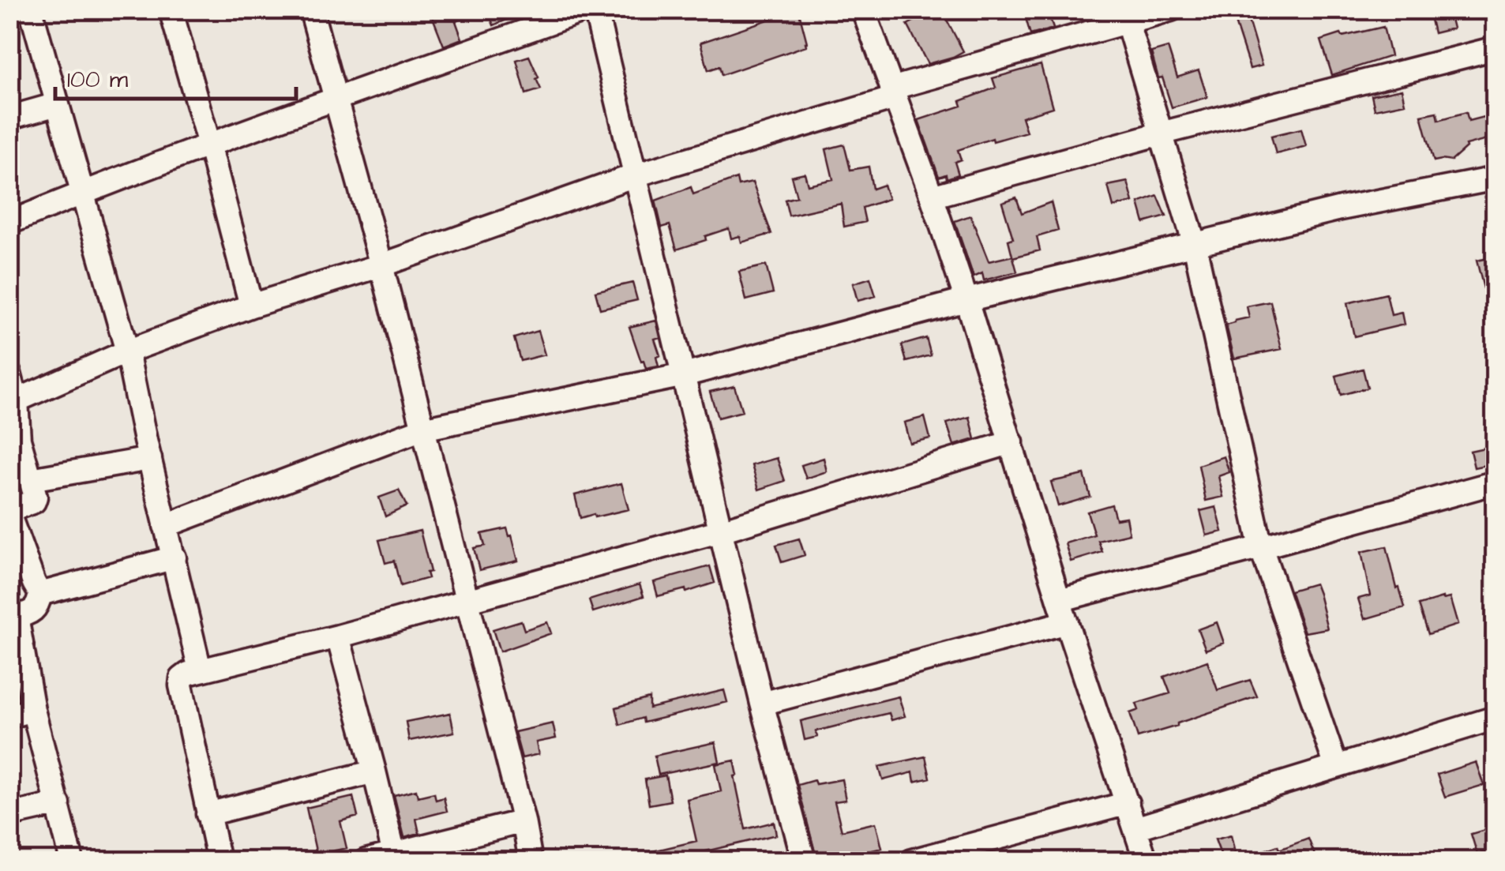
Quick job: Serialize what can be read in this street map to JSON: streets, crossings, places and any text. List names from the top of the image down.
{
  "scale_bar": "100 m"
}
